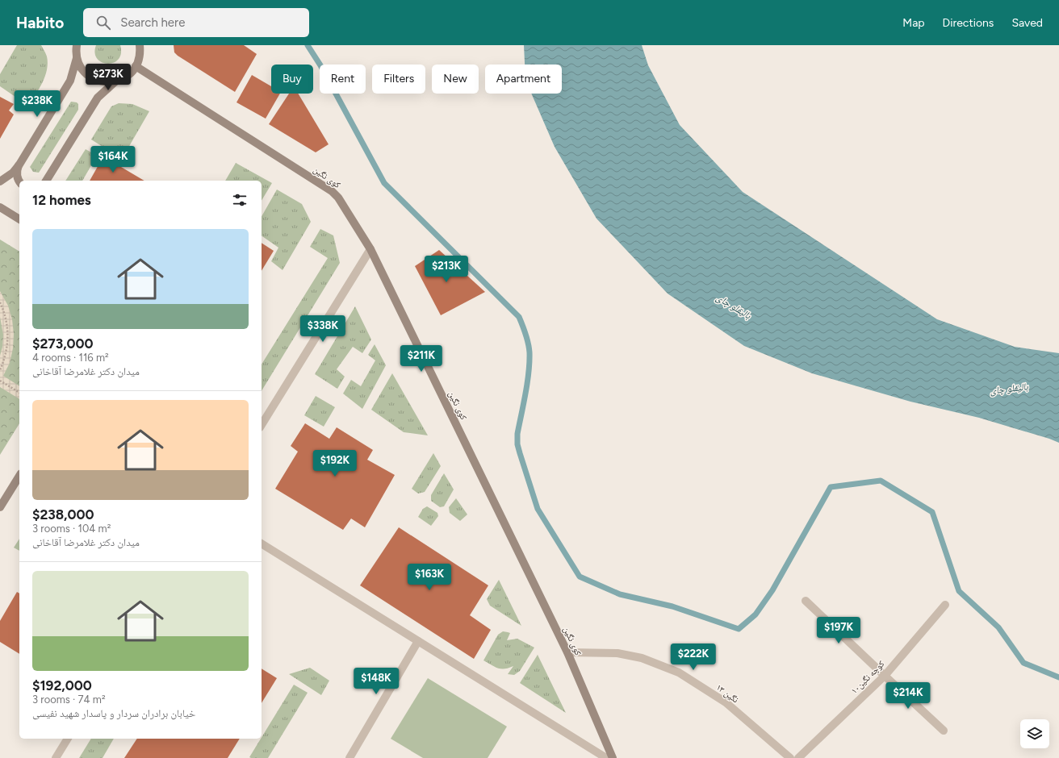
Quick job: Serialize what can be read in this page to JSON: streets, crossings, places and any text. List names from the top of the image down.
{
  "streets": {
    "street": ["کوی نگین", "کوچه نگین۱۰", "نگین ۱۳"]
  },
  "crossings": [
    ["کوی نگین", "نگین ۱۳"]
  ],
  "water": ["بالیقلو چای"],
  "page": {
    "header": "Habito",
    "search": "Search here",
    "nav": ["Map", "Directions", "Saved"],
    "price": [
      "$273K",
      "$238K",
      "$164K",
      "$213K",
      "$338K",
      "$211K",
      "$192K",
      "$163K",
      "$197K",
      "$222K",
      "$148K",
      "$214K"
    ],
    "chip": [
      "Buy",
      "Rent",
      "Filters",
      "New",
      "Apartment"
    ],
    "heading": "12 homes",
    "list": [
      {
        "name": "$273,000",
        "note": "4 rooms · 116 m² · میدان دکتر غلامرضا آقاخانی"
      },
      {
        "name": "$238,000",
        "note": "3 rooms · 104 m² · میدان دکتر غلامرضا آقاخانی"
      },
      {
        "name": "$192,000",
        "note": "3 rooms · 74 m² · خیابان برادران سردار و پاسدار شهید نفیسی"
      }
    ]
  }
}
